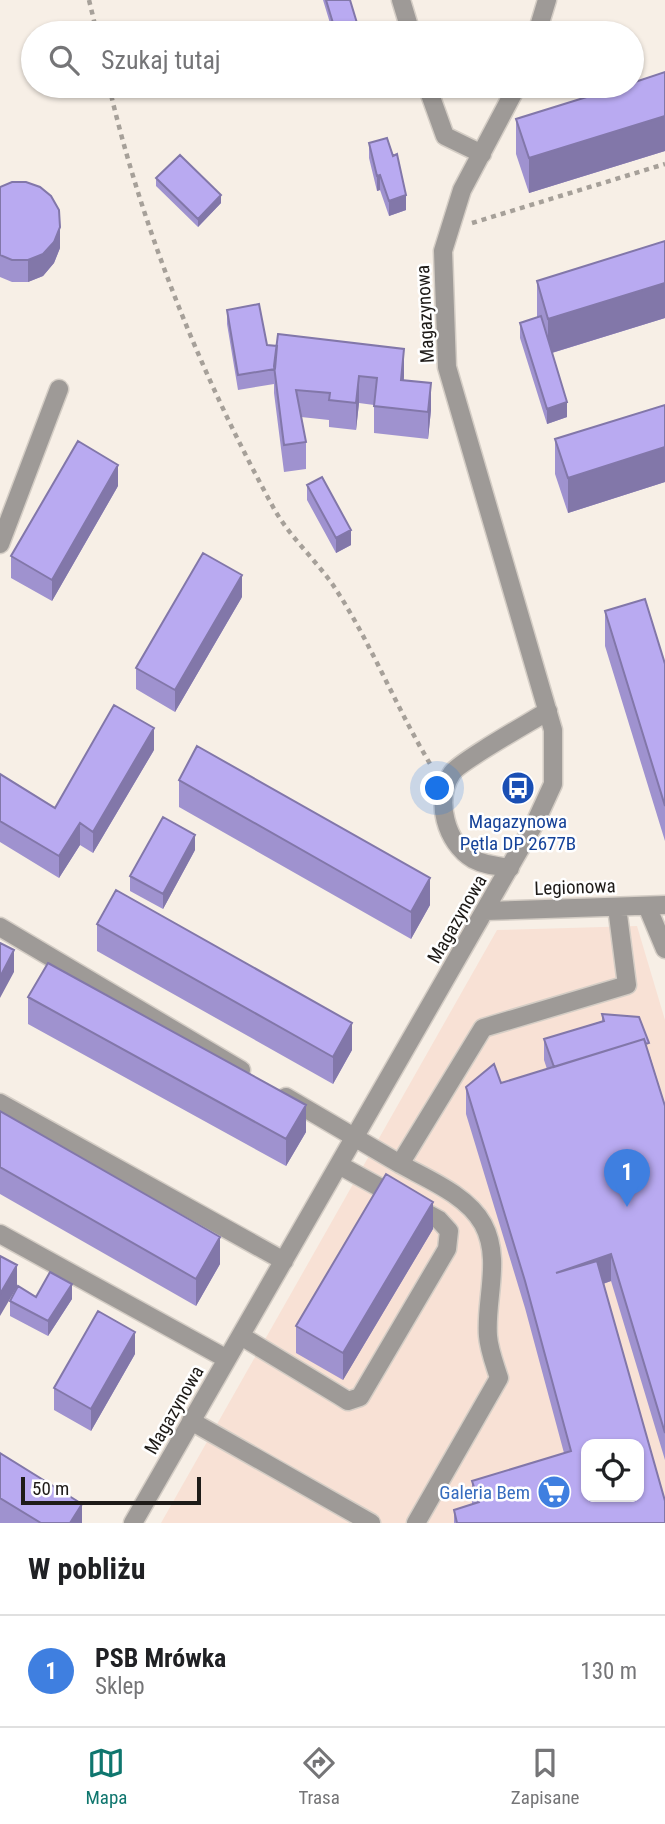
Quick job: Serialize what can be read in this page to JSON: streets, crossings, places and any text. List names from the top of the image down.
{
  "streets": {
    "street": ["Magazynowa", "Legionowa"]
  },
  "crossings": [
    ["Magazynowa", "Legionowa"]
  ],
  "places": {
    "bus stop": ["Magazynowa Pętla DP 2677B"],
    "supermarket": ["Galeria Bem"]
  },
  "scale_bar": "50 m",
  "page": {
    "search": "Szukaj tutaj",
    "pins": "1",
    "scale": "50 m",
    "heading": "W pobliżu",
    "list": [
      {
        "mark": "1",
        "name": "PSB Mrówka",
        "note": "Sklep",
        "value": "130 m"
      }
    ],
    "nav": ["Mapa", "Trasa", "Zapisane"]
  }
}
